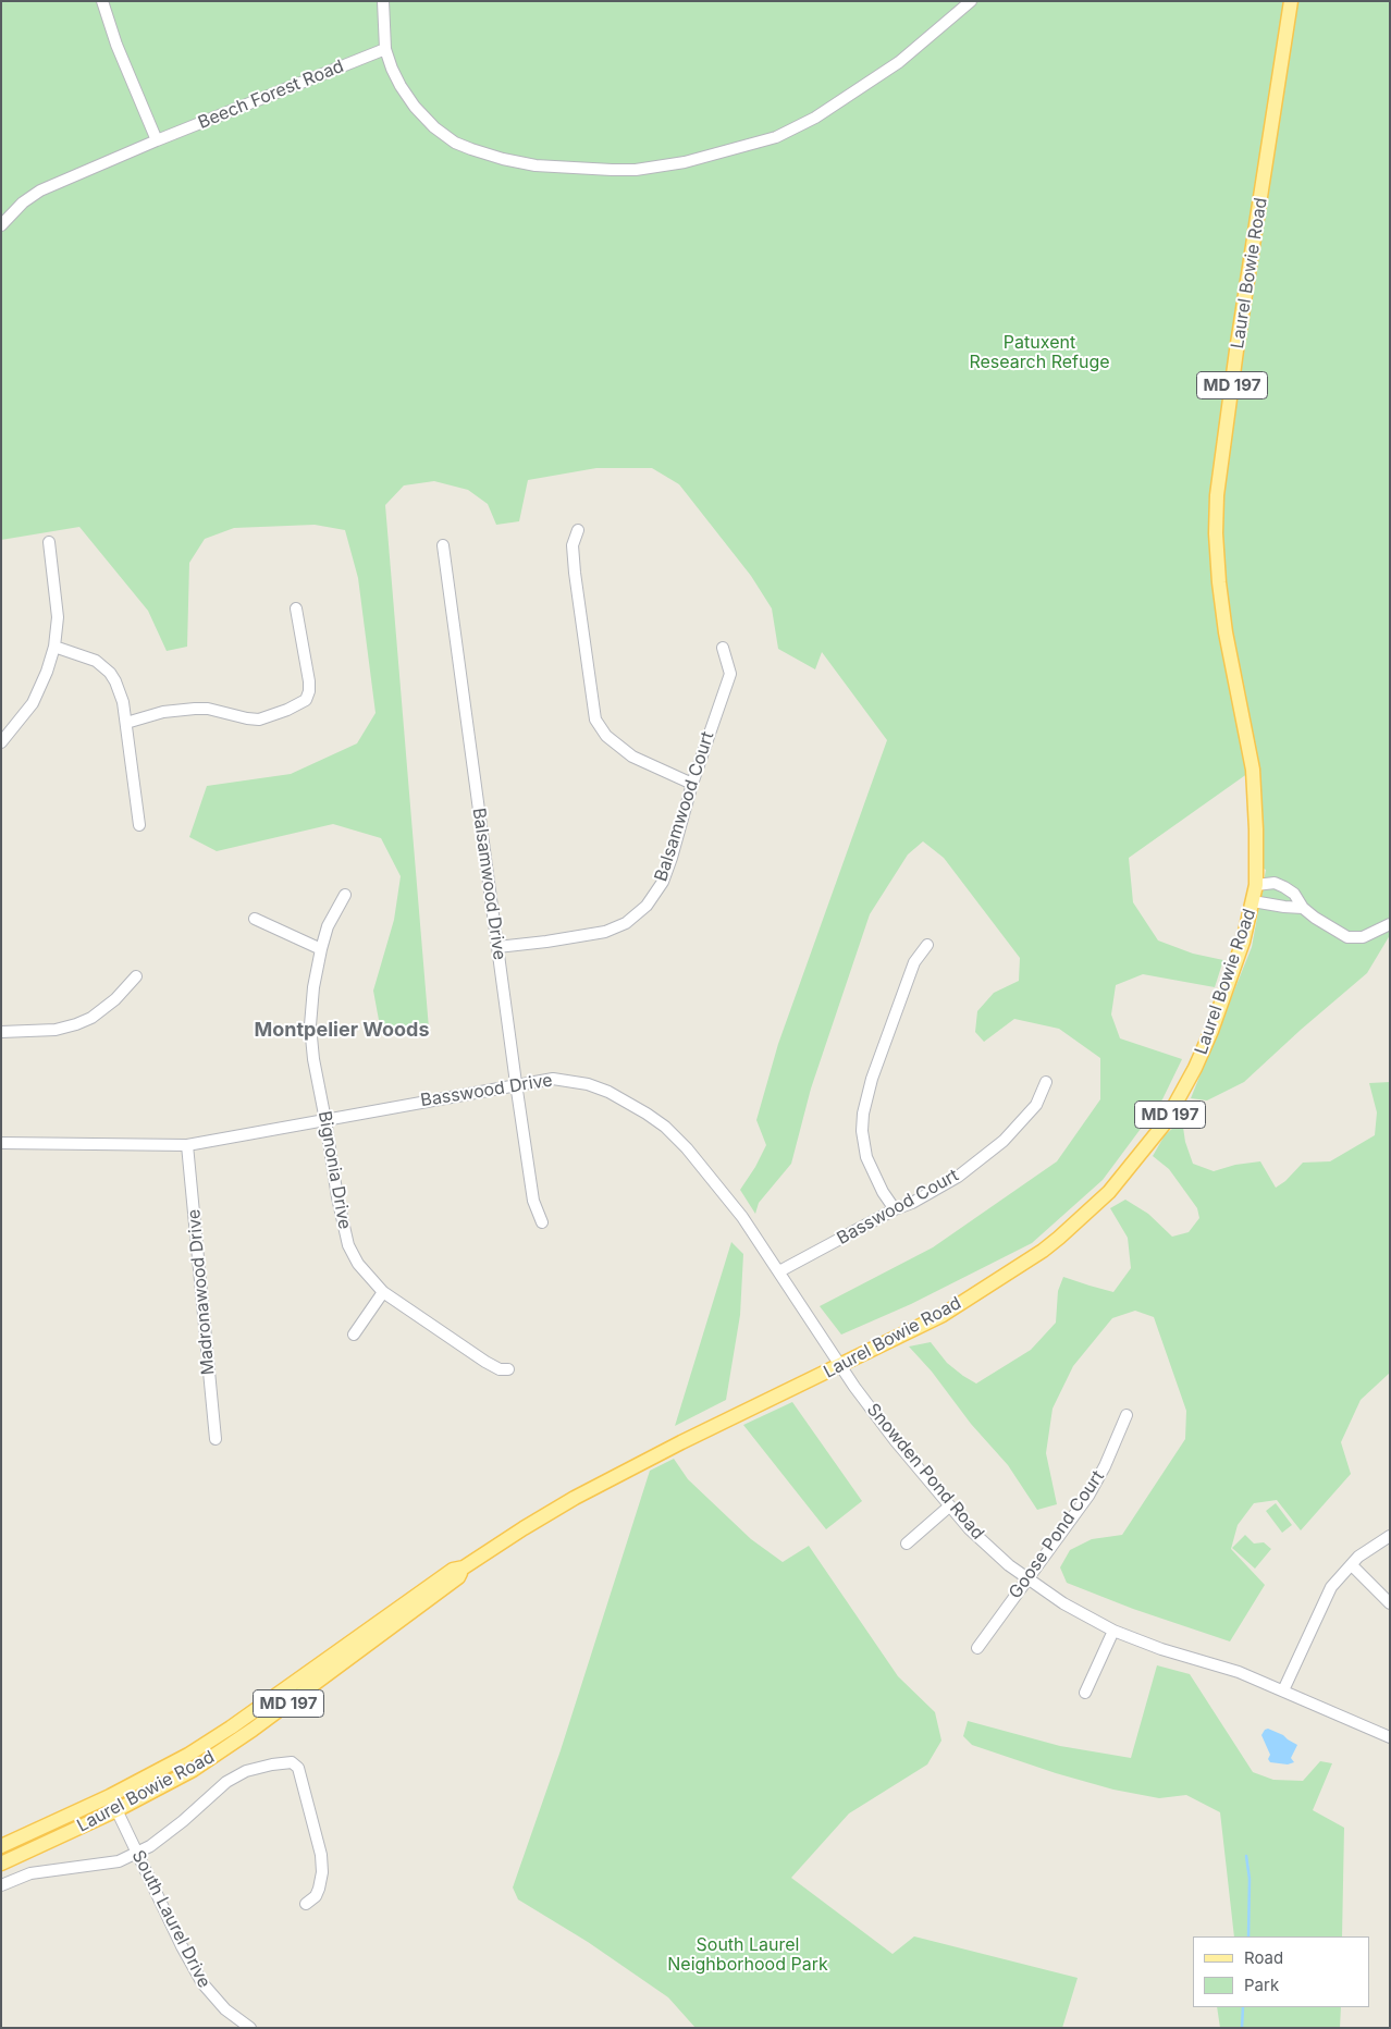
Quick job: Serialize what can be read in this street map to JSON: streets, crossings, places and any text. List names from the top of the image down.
{
  "streets": {
    "main road": ["Laurel Bowie Road", "MD 197"],
    "street": [
      "Beech Forest Road",
      "Balsamwood Court",
      "Balsamwood Drive",
      "Basswood Drive",
      "Bignonia Drive",
      "Basswood Court",
      "Madronawood Drive",
      "Snowden Pond Road",
      "Goose Pond Court",
      "South Laurel Drive"
    ]
  },
  "crossings": [
    ["Laurel Bowie Road", "Basswood Drive"],
    ["Laurel Bowie Road", "Snowden Pond Road"],
    ["Laurel Bowie Road", "South Laurel Drive"],
    ["Balsamwood Court", "Balsamwood Drive"],
    ["Balsamwood Drive", "Basswood Drive"],
    ["Basswood Drive", "Bignonia Drive"],
    ["Basswood Drive", "Basswood Court"],
    ["Basswood Drive", "Madronawood Drive"],
    ["Basswood Drive", "Snowden Pond Road"],
    ["Snowden Pond Road", "Goose Pond Court"]
  ],
  "districts": ["Montpelier Woods"],
  "parks": ["Patuxent Research Refuge", "South Laurel Neighborhood Park"],
  "legend": ["Road", "Park"]
}
